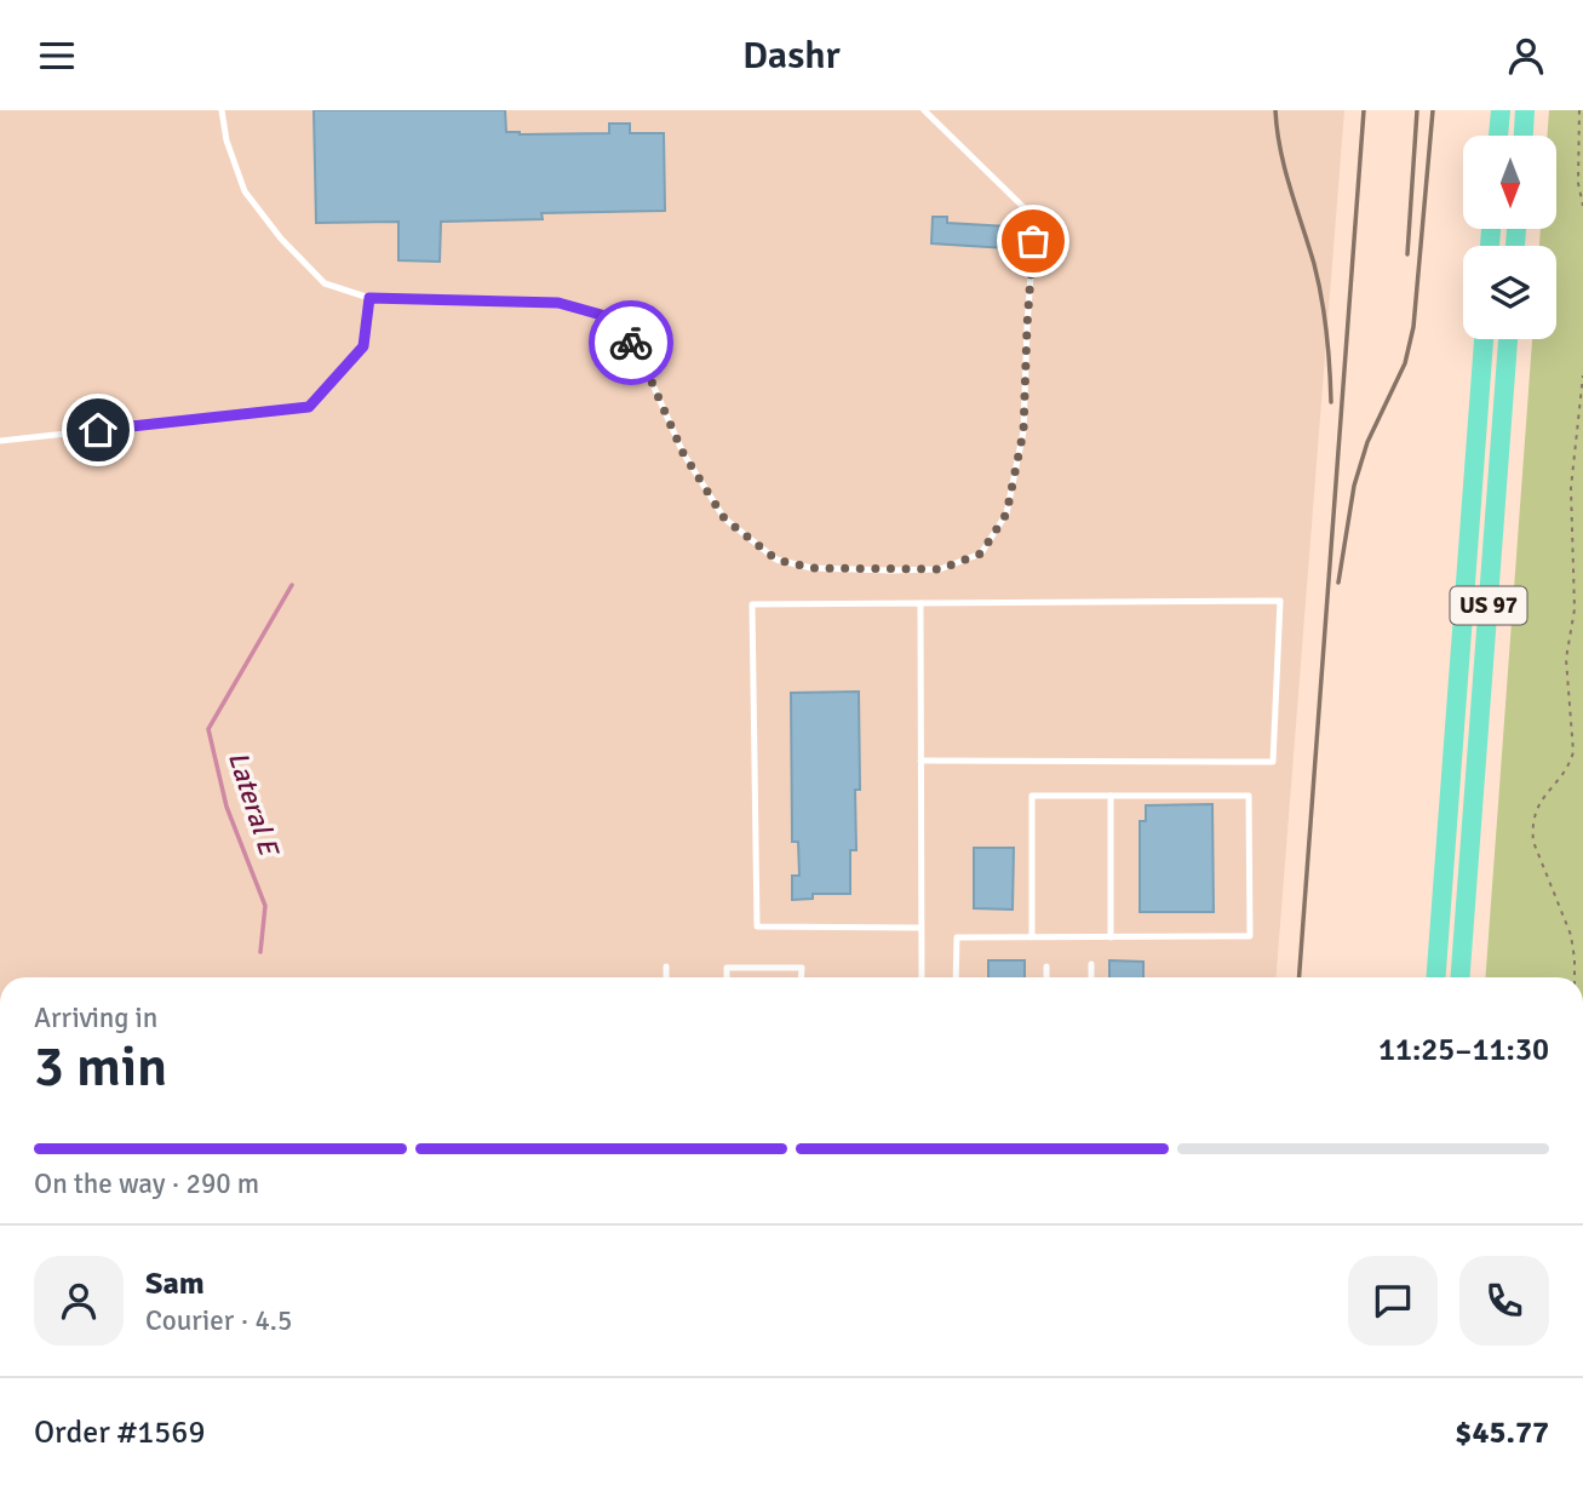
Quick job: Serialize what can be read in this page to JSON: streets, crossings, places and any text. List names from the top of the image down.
{
  "streets": {
    "highway": ["US 97"]
  },
  "water": ["Lateral E"],
  "north": "bottom",
  "page": {
    "header": "Dashr",
    "heading": ["3 min", "Arriving in", "11:25–11:30"],
    "panel": [
      "Sam",
      "Courier · 4.5",
      "Order #1569",
      "$45.77"
    ],
    "bar": "On the way · 290 m"
  }
}
